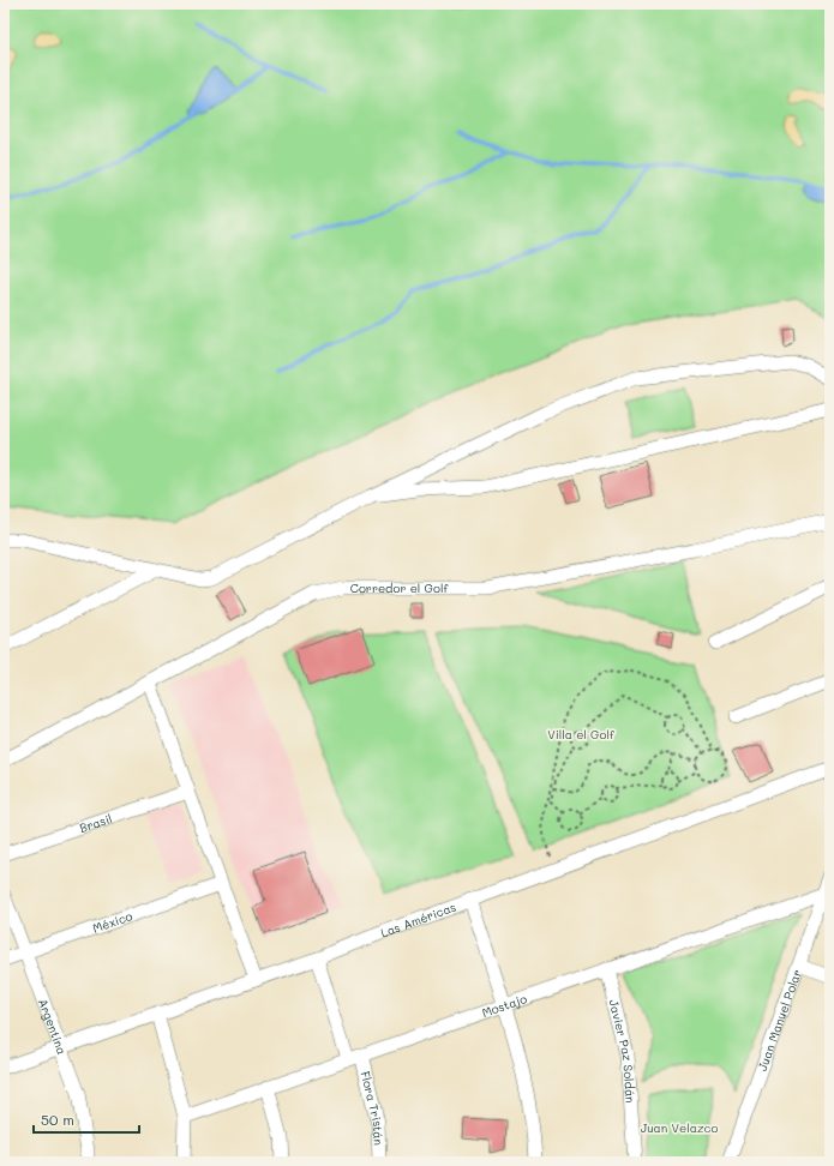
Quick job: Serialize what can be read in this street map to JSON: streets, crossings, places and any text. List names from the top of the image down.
{
  "streets": {
    "street": [
      "Corredor el Golf",
      "Brasil",
      "Las Américas",
      "México",
      "Mostajo",
      "Juan Manuel Polar",
      "Argentina",
      "Javier Paz Soldán",
      "Flora Tristán"
    ]
  },
  "crossings": [
    ["Las Américas", "Argentina"],
    ["Las Américas", "Flora Tristán"],
    ["México", "Argentina"],
    ["Mostajo", "Juan Manuel Polar"],
    ["Mostajo", "Javier Paz Soldán"],
    ["Mostajo", "Flora Tristán"]
  ],
  "parks": ["Villa el Golf", "Juan Velazco"],
  "scale_bar": "50 m"
}
